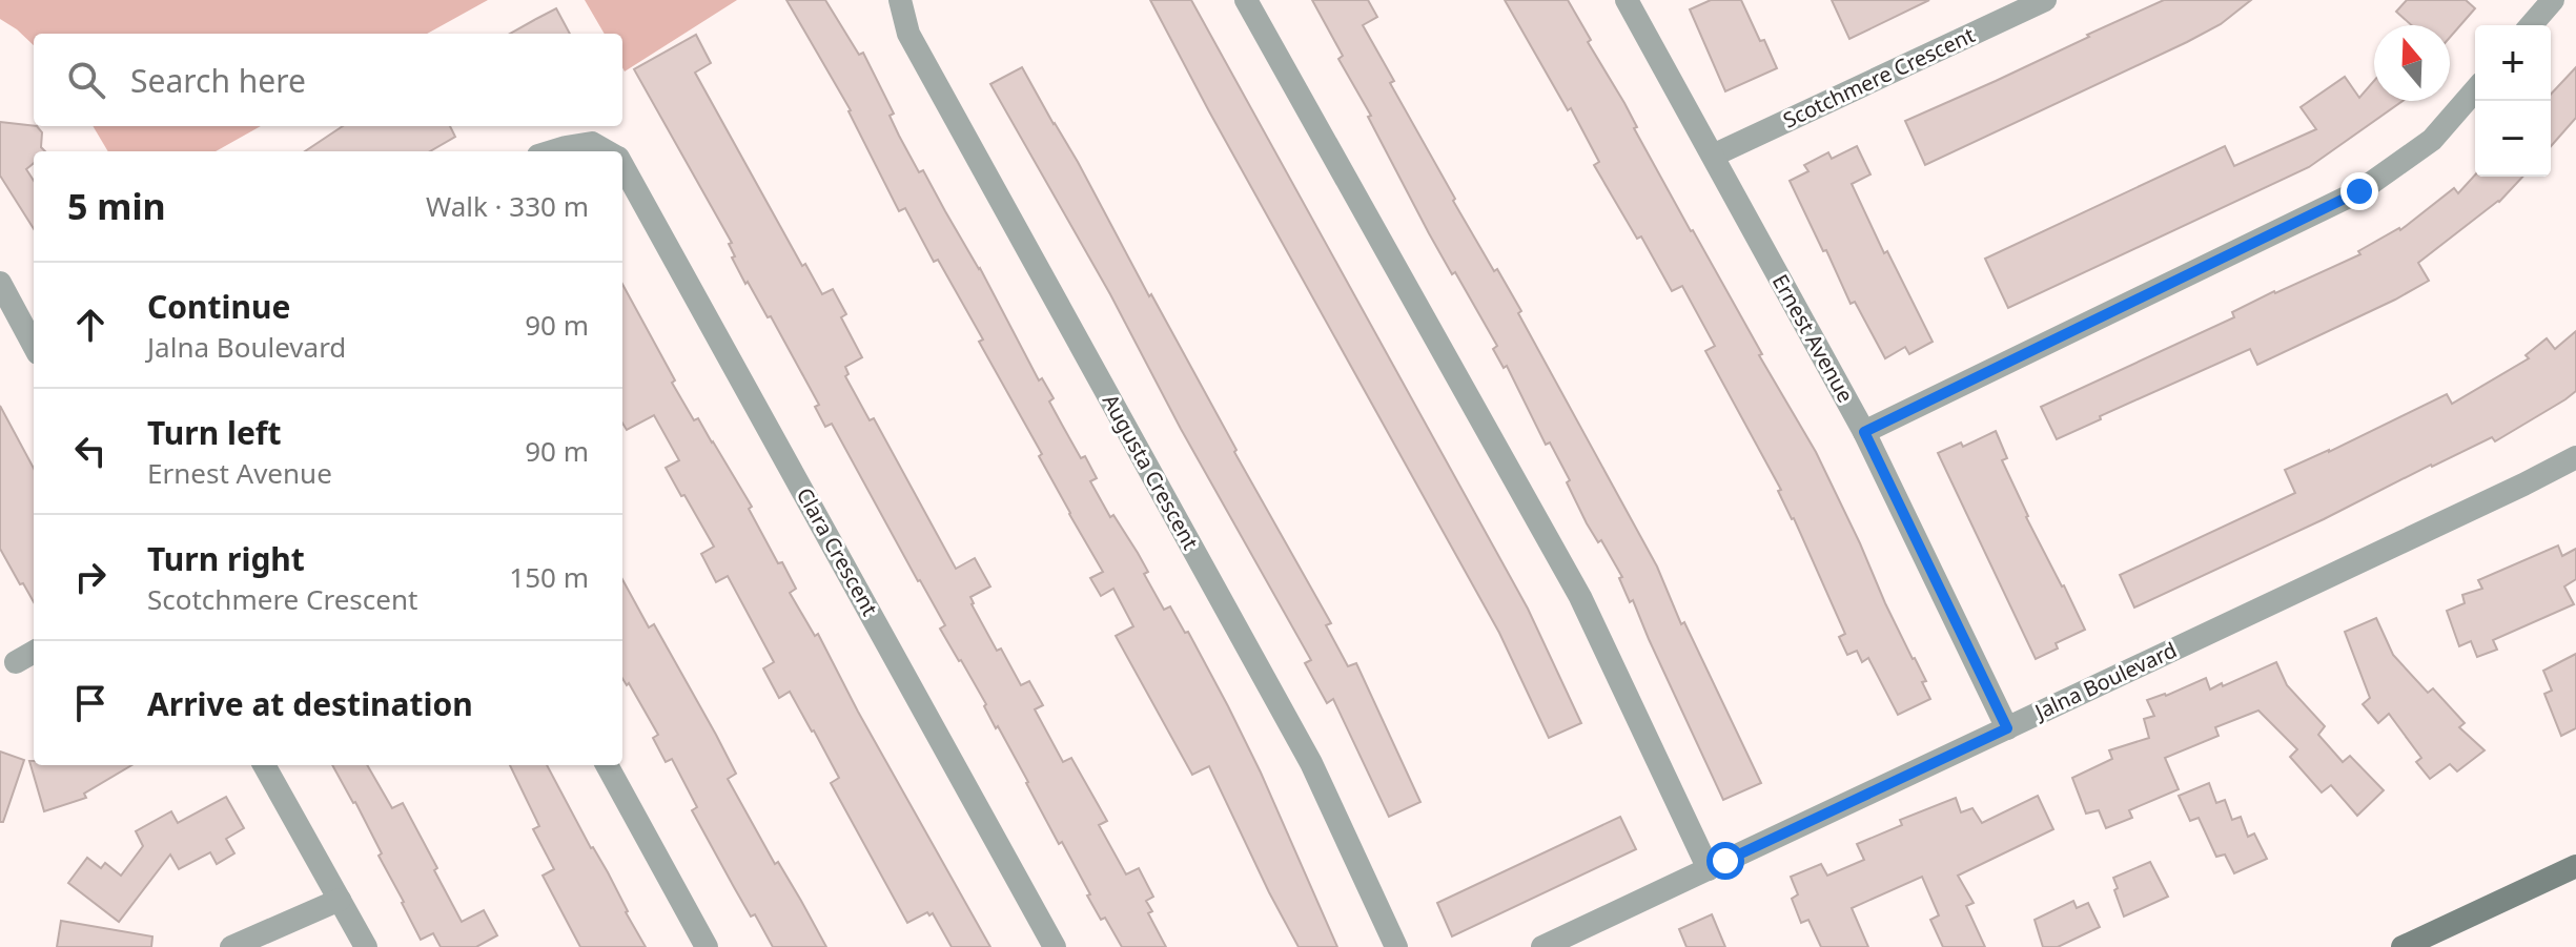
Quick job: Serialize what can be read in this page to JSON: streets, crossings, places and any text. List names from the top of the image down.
{
  "streets": {
    "street": [
      "Scotchmere Crescent",
      "Ernest Avenue",
      "Augusta Crescent",
      "Clara Crescent",
      "Jalna Boulevard"
    ]
  },
  "crossings": [
    ["Scotchmere Crescent", "Ernest Avenue"],
    ["Ernest Avenue", "Jalna Boulevard"]
  ],
  "north": "top",
  "page": {
    "map_buttons": ["+", "−"],
    "search": "Search here",
    "heading": ["5 min", "Walk · 330 m"],
    "list": [
      ["Continue", "Jalna Boulevard", "90 m"],
      ["Turn left", "Ernest Avenue", "90 m"],
      ["Turn right", "Scotchmere Crescent", "150 m"],
      "Arrive at destination"
    ]
  }
}
